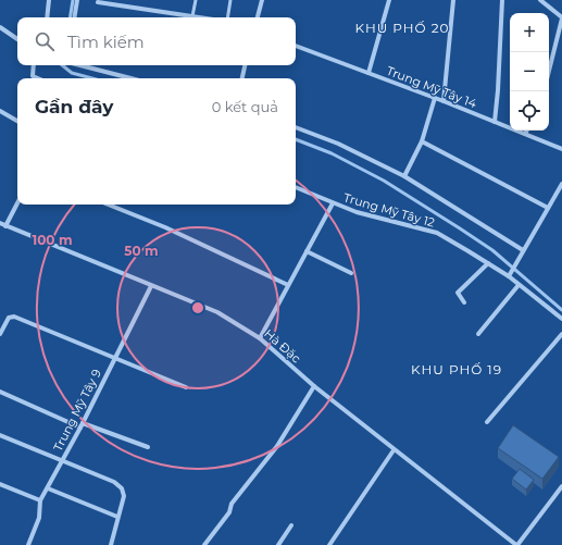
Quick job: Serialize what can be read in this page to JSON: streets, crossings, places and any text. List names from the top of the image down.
{
  "streets": {
    "street": [
      "Trung Mỹ Tây 14",
      "Trung Mỹ Tây 12",
      "Hà Đặc",
      "Trung Mỹ Tây 9"
    ]
  },
  "crossings": [
    ["Hà Đặc", "Trung Mỹ Tây 9"]
  ],
  "districts": ["KHU PHỐ 20", "KHU PHỐ 19"],
  "page": {
    "map_buttons": ["+", "−"],
    "search": "Tìm kiếm",
    "heading": ["Gần đây", "0 kết quả"]
  },
  "rings": ["100 m", "50 m"]
}
